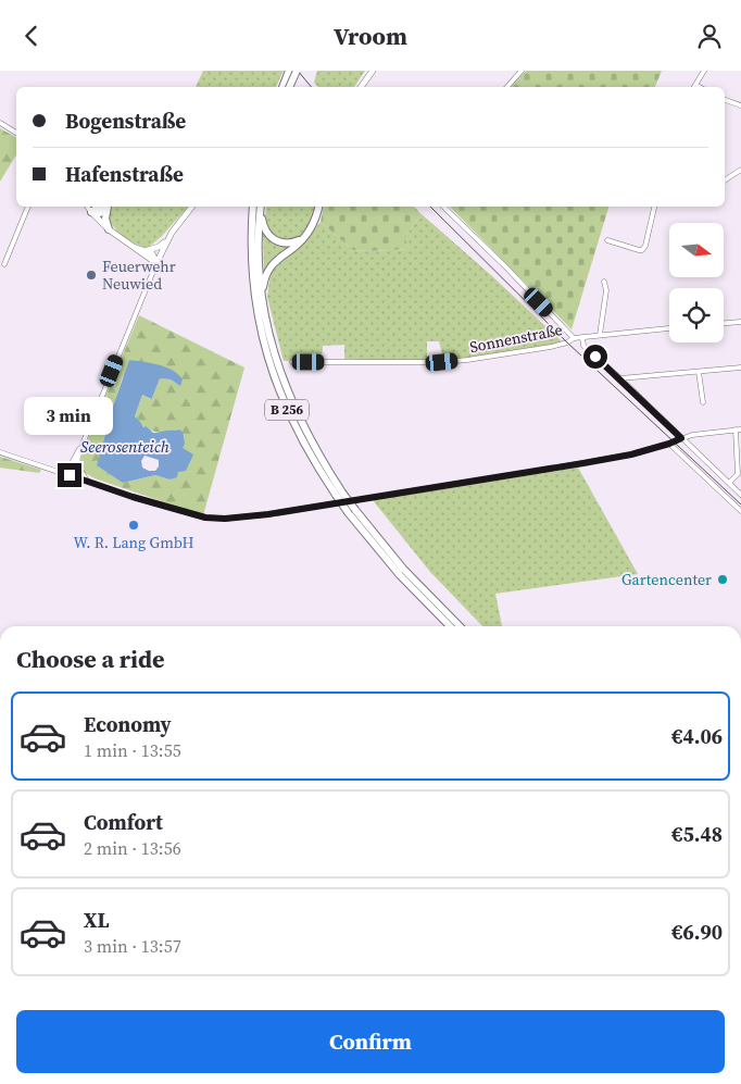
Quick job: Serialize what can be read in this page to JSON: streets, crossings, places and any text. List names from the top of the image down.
{
  "streets": {
    "highway": ["B 256"],
    "street": ["Sonnenstraße"]
  },
  "water": ["Seerosenteich"],
  "places": ["Feuerwehr Neuwied", "W. R. Lang GmbH", "Gartencenter"],
  "north": "right",
  "page": {
    "header": "Vroom",
    "banner": ["Bogenstraße", "Hafenstraße"],
    "bubble": "3 min",
    "heading": "Choose a ride",
    "list": [
      {
        "name": "Economy",
        "note": "1 min · 13:55",
        "value": "€4.06"
      },
      {
        "name": "Comfort",
        "note": "2 min · 13:56",
        "value": "€5.48"
      },
      {
        "name": "XL",
        "note": "3 min · 13:57",
        "value": "€6.90"
      }
    ],
    "buttons": "Confirm"
  }
}
